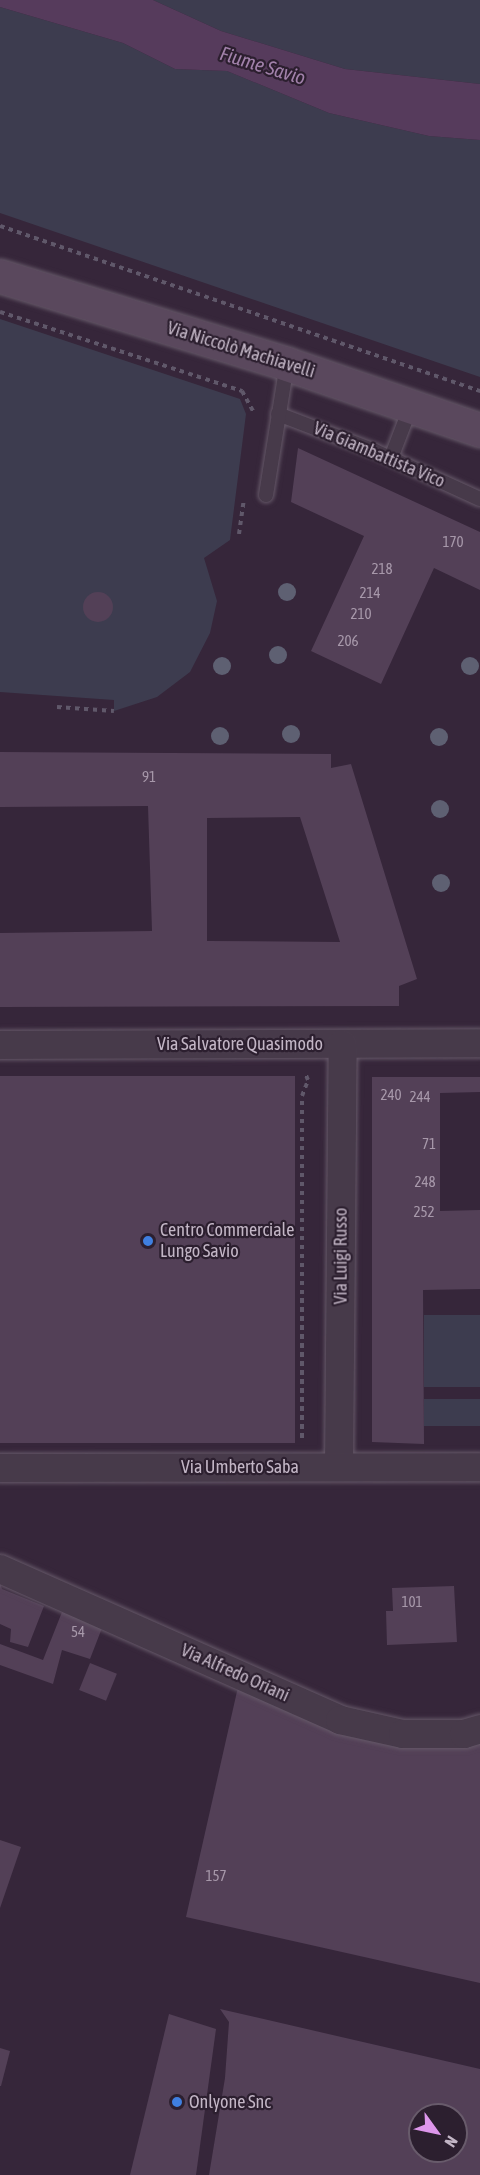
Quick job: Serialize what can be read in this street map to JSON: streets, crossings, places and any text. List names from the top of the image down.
{
  "streets": {
    "street": [
      "Via Niccolò Machiavelli",
      "Via Salvatore Quasimodo",
      "Via Luigi Russo",
      "Via Umberto Saba",
      "Via Alfredo Oriani"
    ],
    "lane": ["Via Giambattista Vico"]
  },
  "crossings": [
    ["Via Salvatore Quasimodo", "Via Luigi Russo"],
    ["Via Luigi Russo", "Via Umberto Saba"]
  ],
  "water": ["Fiume Savio"],
  "places": ["Centro Commerciale Lungo Savio", "Onlyone Snc"],
  "house_numbers": [
    "170",
    "218",
    "214",
    "210",
    "206",
    "91",
    "240",
    "244",
    "71",
    "248",
    "252",
    "101",
    "54",
    "157"
  ],
  "north": "bottom right"
}
